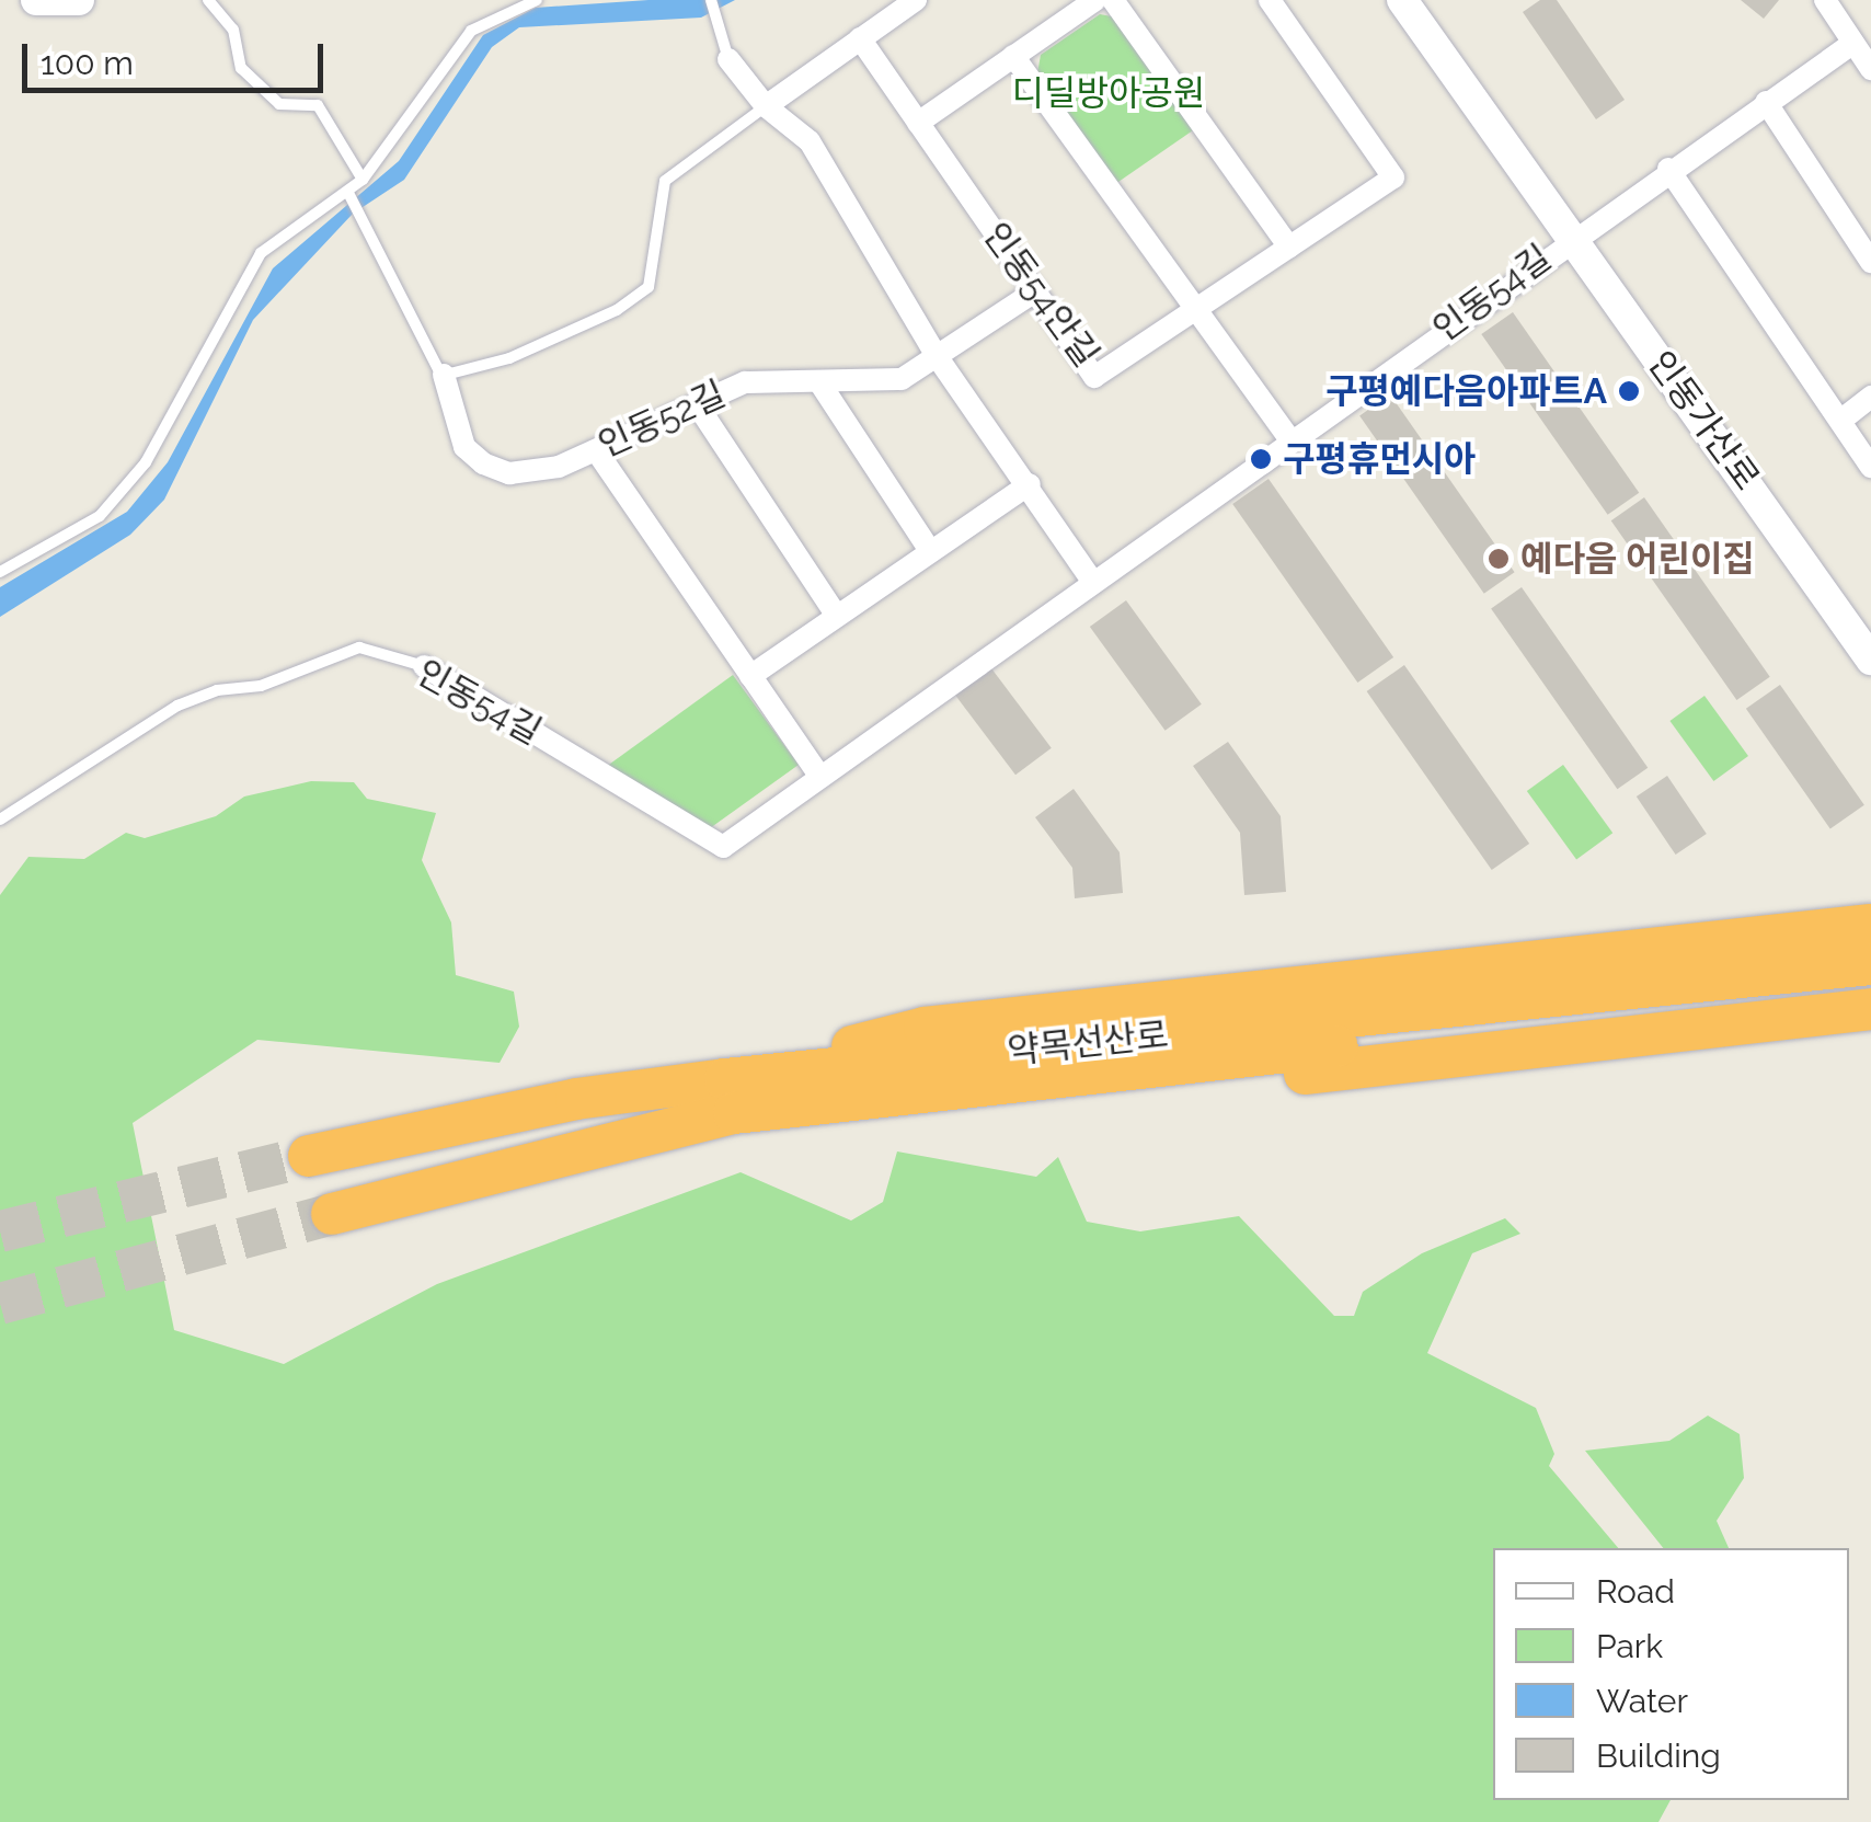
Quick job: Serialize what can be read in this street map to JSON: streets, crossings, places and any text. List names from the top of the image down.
{
  "streets": {
    "highway": ["약목선산로"],
    "main road": ["인동가산로"],
    "street": ["인동54길", "인동54안길", "인동52길"]
  },
  "crossings": [
    ["인동54길", "인동가산로"]
  ],
  "parks": ["디딜방아공원"],
  "places": ["구평예다음아파트A", "구평휴먼시아", "예다음 어린이집"],
  "legend": [
    "Road",
    "Park",
    "Water",
    "Building"
  ],
  "scale_bar": "100 m"
}
